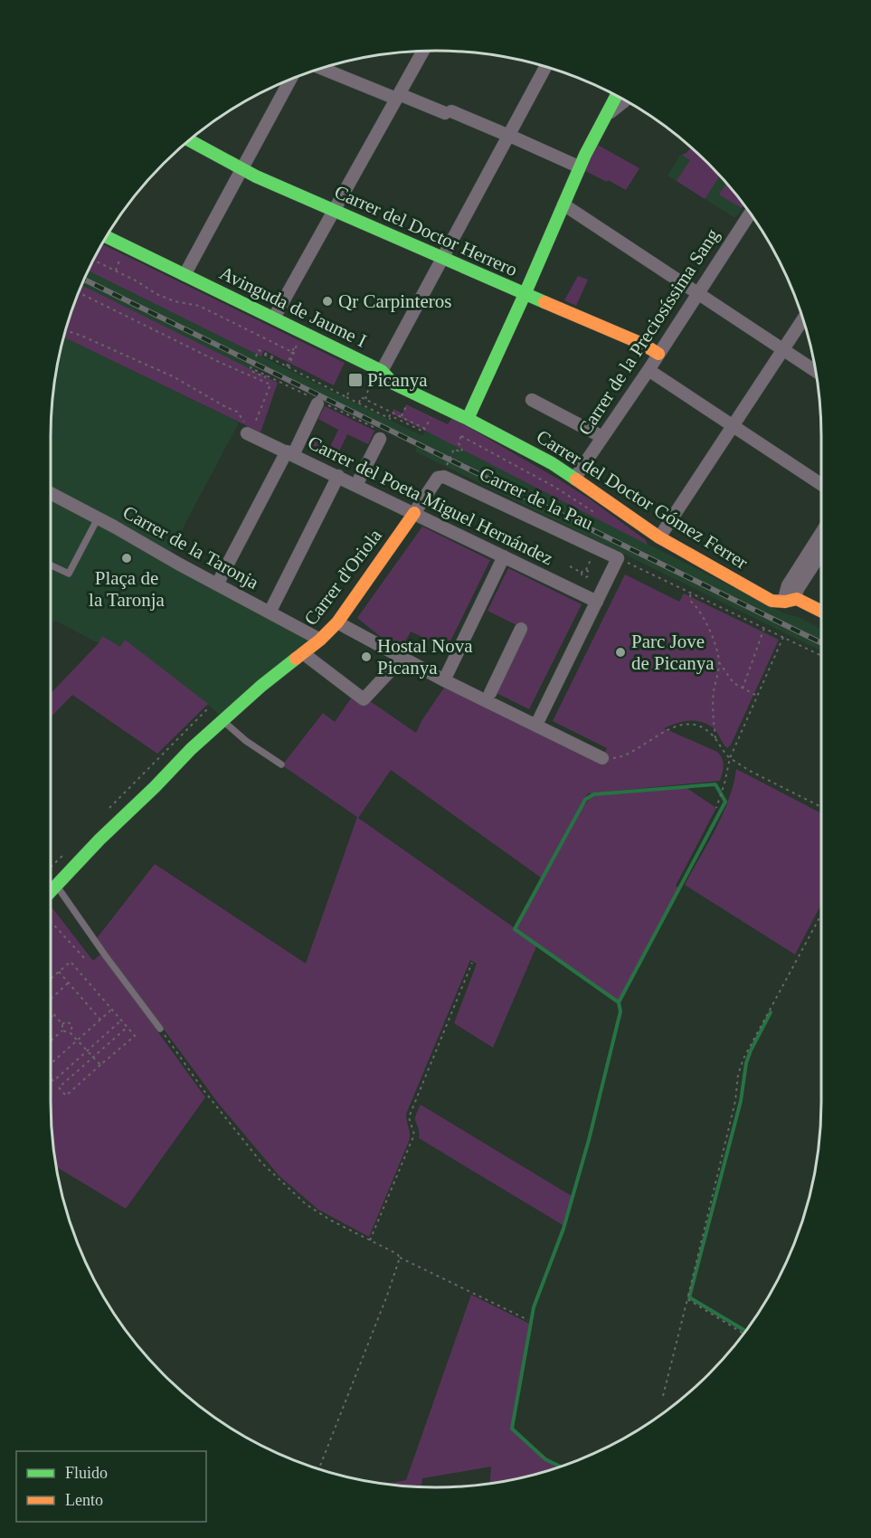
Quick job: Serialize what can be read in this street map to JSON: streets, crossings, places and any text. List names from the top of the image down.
{
  "streets": {
    "street": [
      "Carrer del Doctor Herrero",
      "Avinguda de Jaume I",
      "Carrer de la Preciosíssima Sang",
      "Carrer de la Pau",
      "Carrer del Doctor Gómez Ferrer",
      "Carrer del Poeta Miguel Hernández",
      "Carrer de la Taronja",
      "Carrer d'Oriola"
    ]
  },
  "crossings": [
    ["Carrer del Doctor Herrero", "Carrer de la Preciosíssima Sang"],
    ["Avinguda de Jaume I", "Carrer del Doctor Gómez Ferrer"],
    ["Carrer de la Preciosíssima Sang", "Carrer del Doctor Gómez Ferrer"],
    ["Carrer de la Pau", "Carrer d'Oriola"],
    ["Carrer del Poeta Miguel Hernández", "Carrer d'Oriola"],
    ["Carrer de la Taronja", "Carrer d'Oriola"]
  ],
  "places": {
    "other": [
      "Qr Carpinteros",
      "Plaça de la Taronja",
      "Parc Jove de Picanya",
      "Hostal Nova Picanya"
    ],
    "transit": ["Picanya"]
  },
  "legend": ["Fluido", "Lento"]
}
